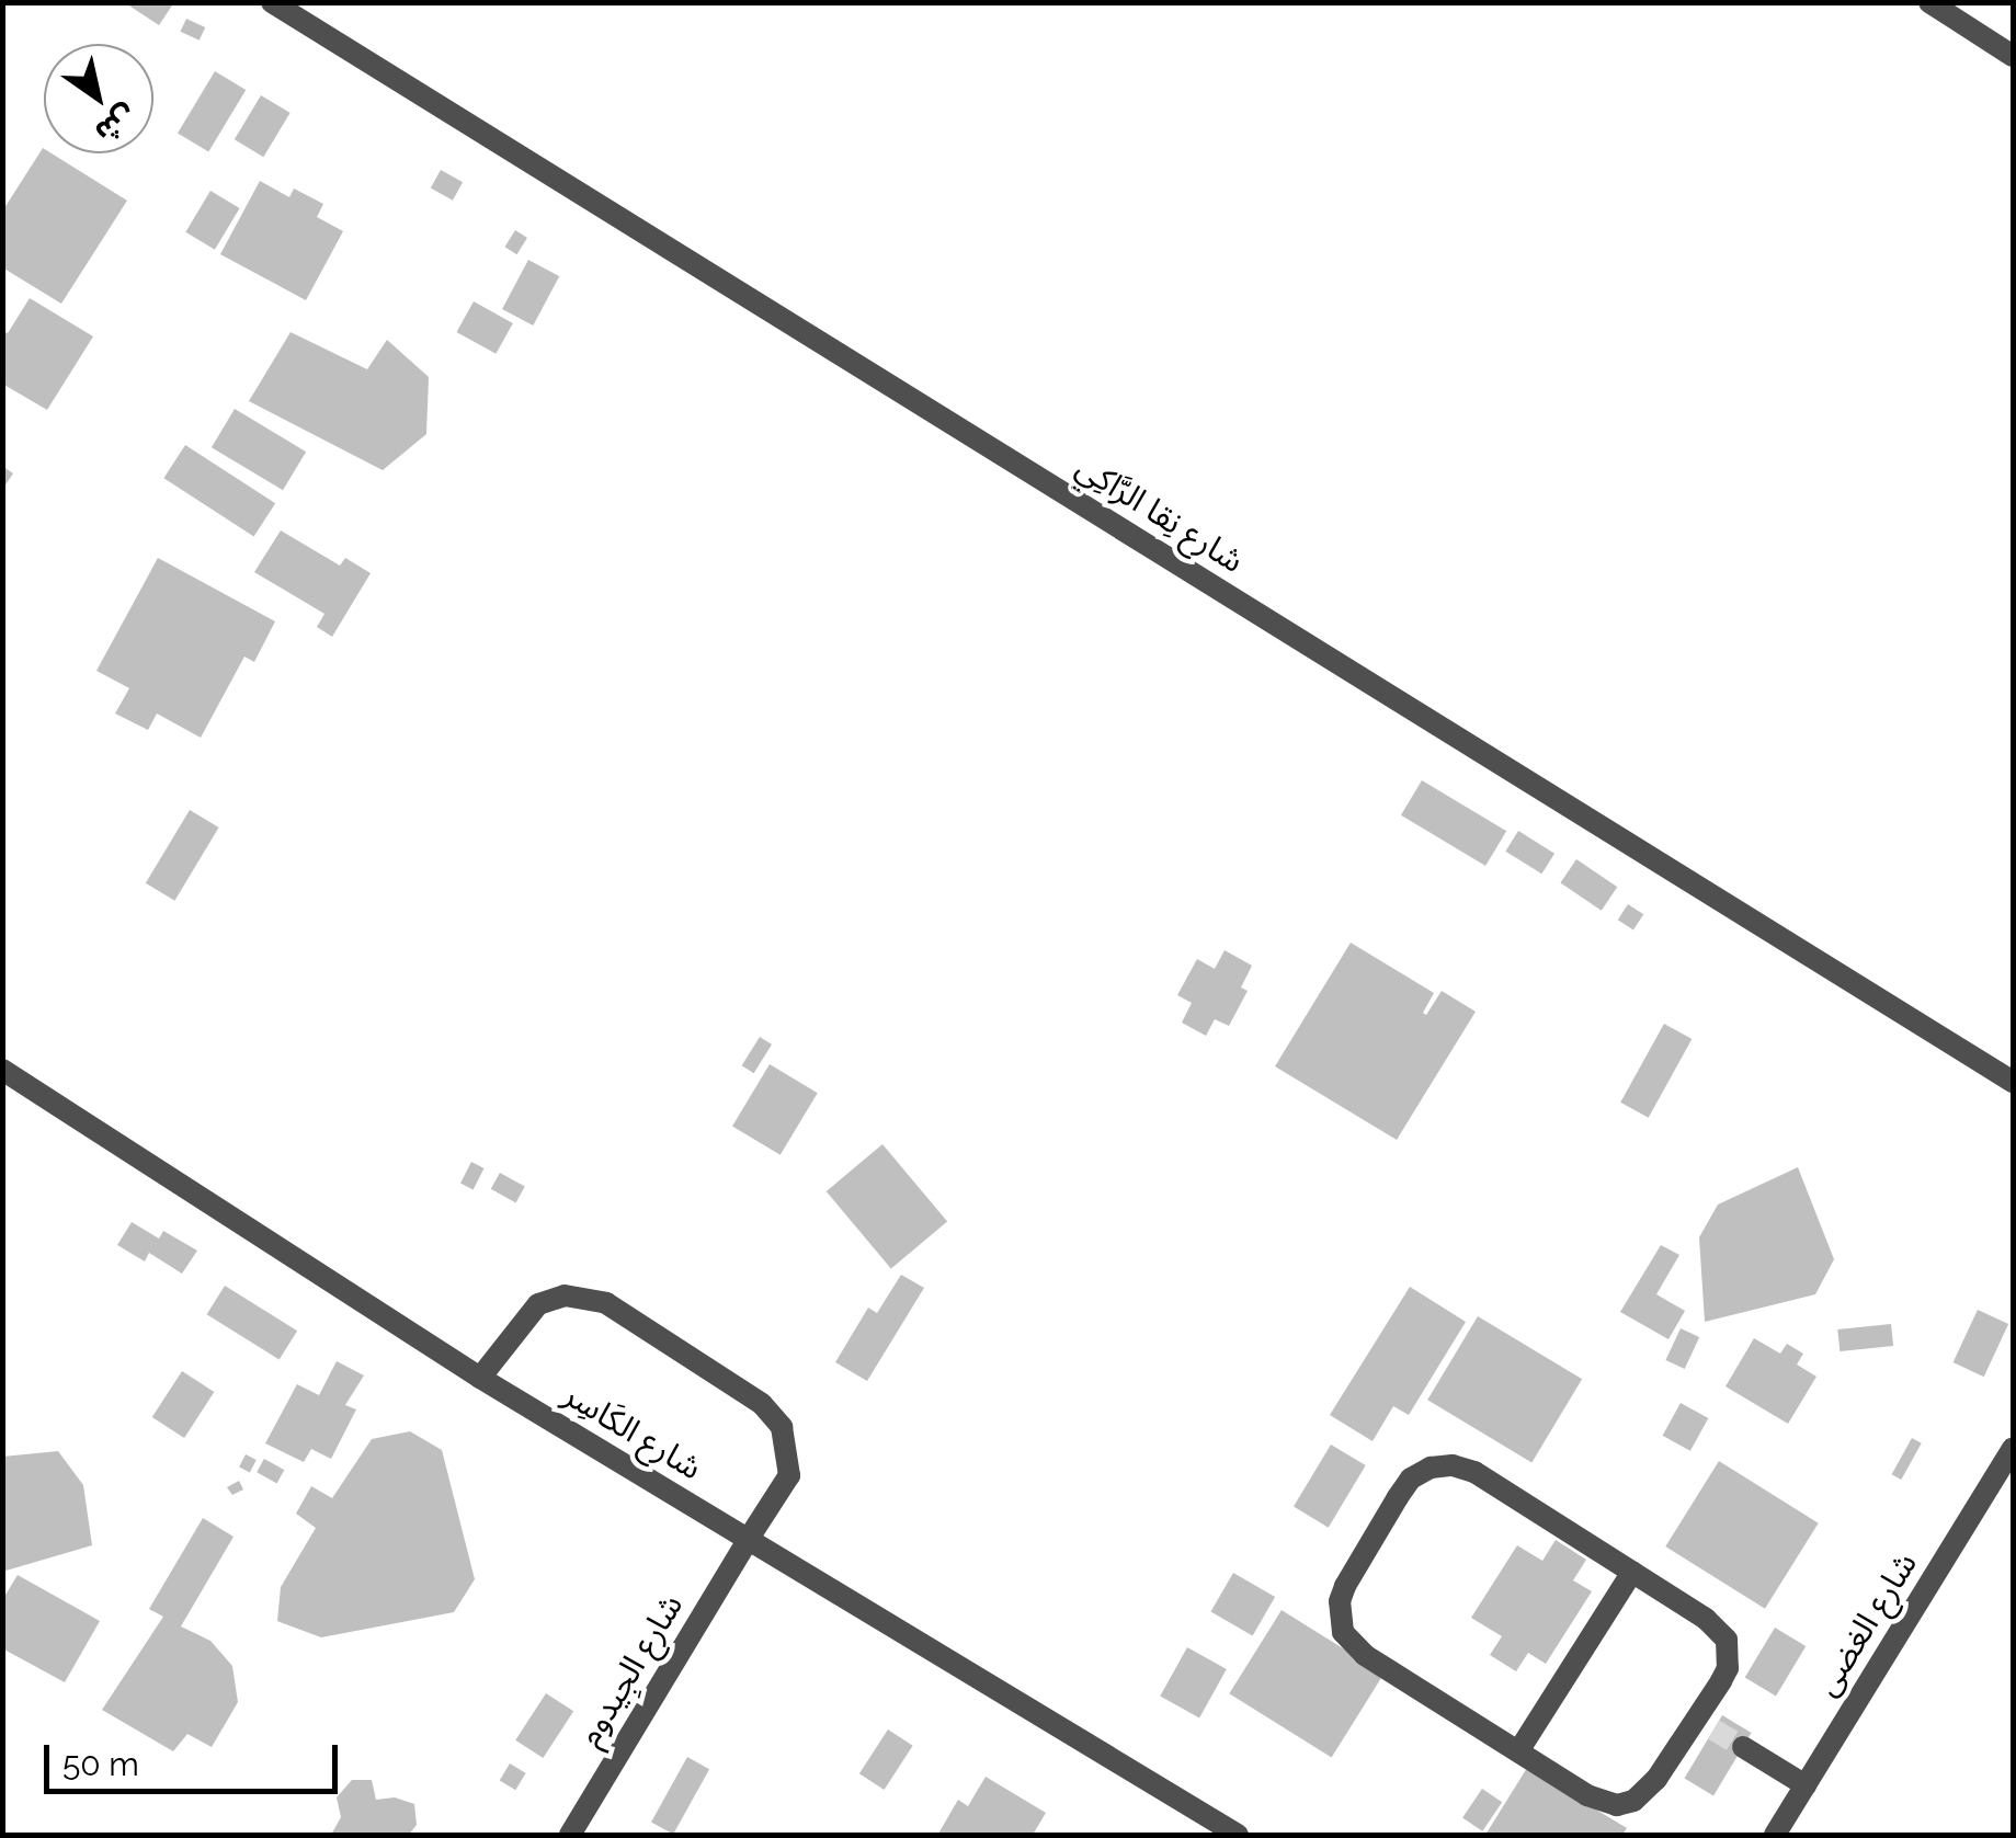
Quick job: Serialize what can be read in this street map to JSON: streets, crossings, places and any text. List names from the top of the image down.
{
  "streets": {
    "street": [
      "شارع نِقا الرَّاكِي",
      "شارع الكَاسِر",
      "شارع الغضى",
      "شارع الجِيدوم"
    ]
  },
  "crossings": [
    ["شارع الكَاسِر", "شارع الجِيدوم"]
  ],
  "scale_bar": "50 m",
  "north": "bottom right"
}
